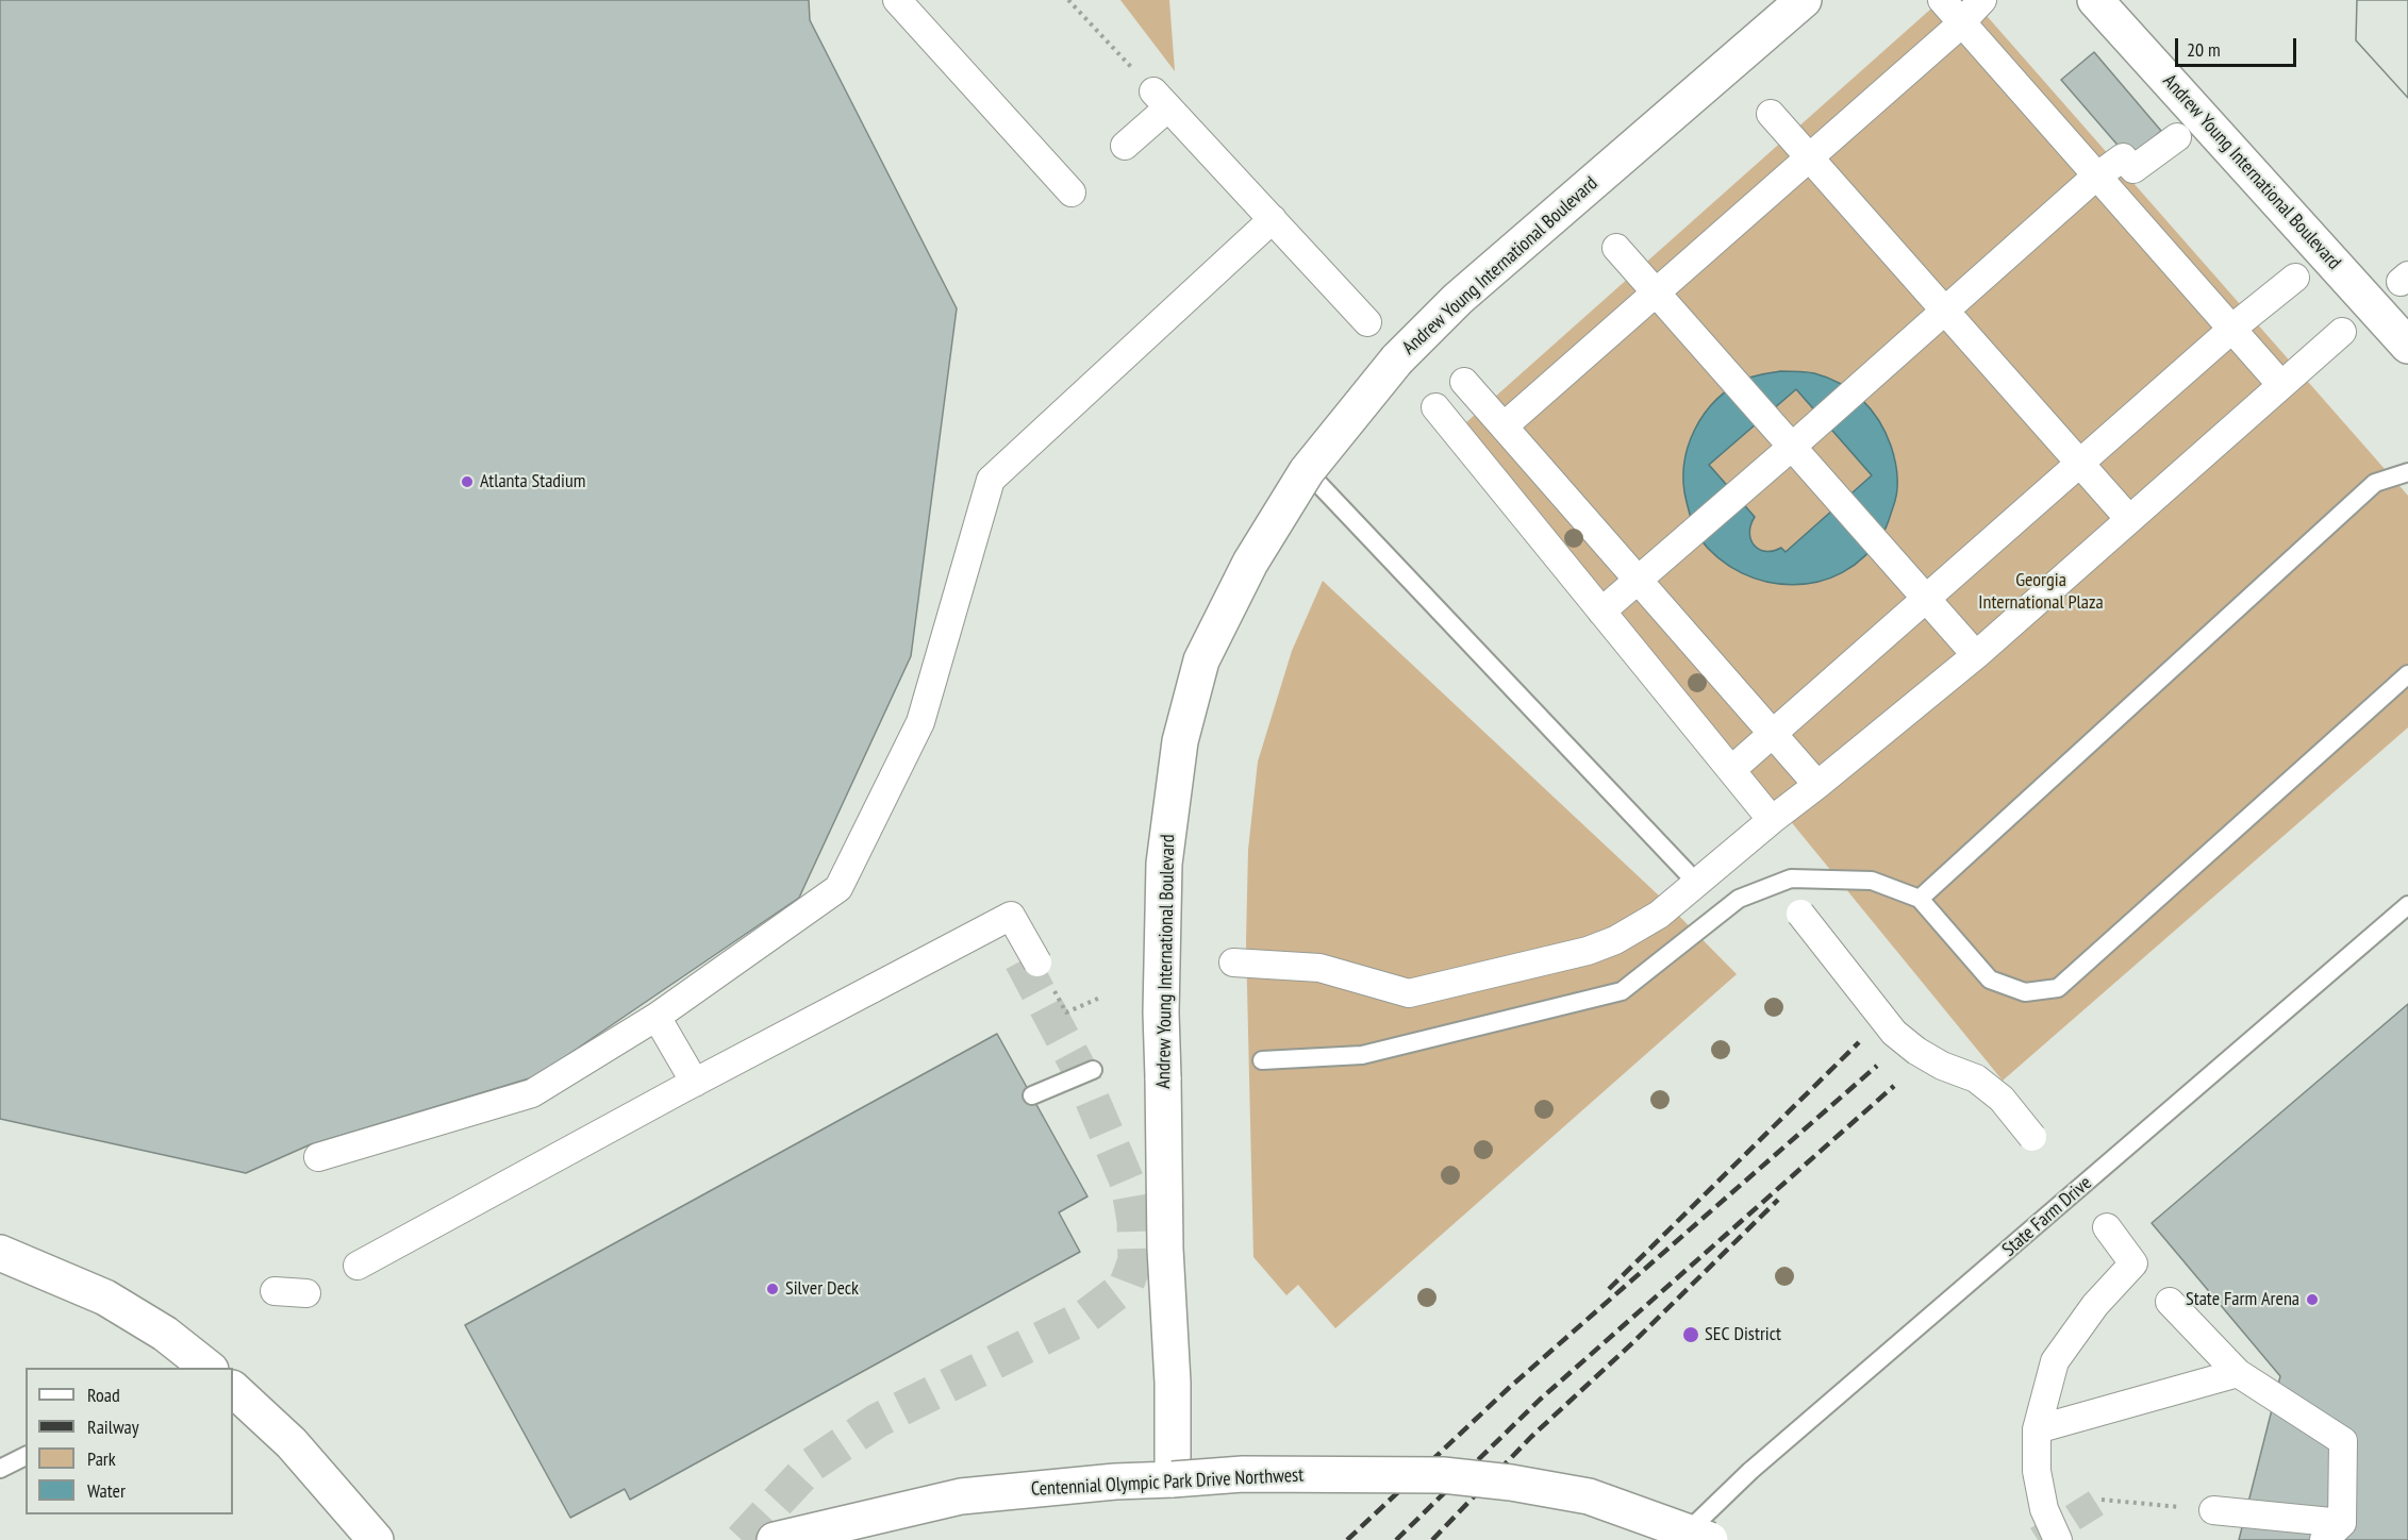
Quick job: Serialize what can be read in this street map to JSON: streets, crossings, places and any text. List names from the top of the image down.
{
  "streets": {
    "street": ["Andrew Young International Boulevard", "Centennial Olympic Park Drive Northwest"],
    "lane": ["State Farm Drive"]
  },
  "crossings": [
    ["Andrew Young International Boulevard", "Centennial Olympic Park Drive Northwest"],
    ["State Farm Drive", "Centennial Olympic Park Drive Northwest"]
  ],
  "parks": ["Georgia International Plaza"],
  "places": [
    "Atlanta Stadium",
    "Silver Deck",
    "State Farm Arena",
    "SEC District"
  ],
  "legend": [
    "Road",
    "Railway",
    "Park",
    "Water"
  ],
  "scale_bar": "20 m"
}
